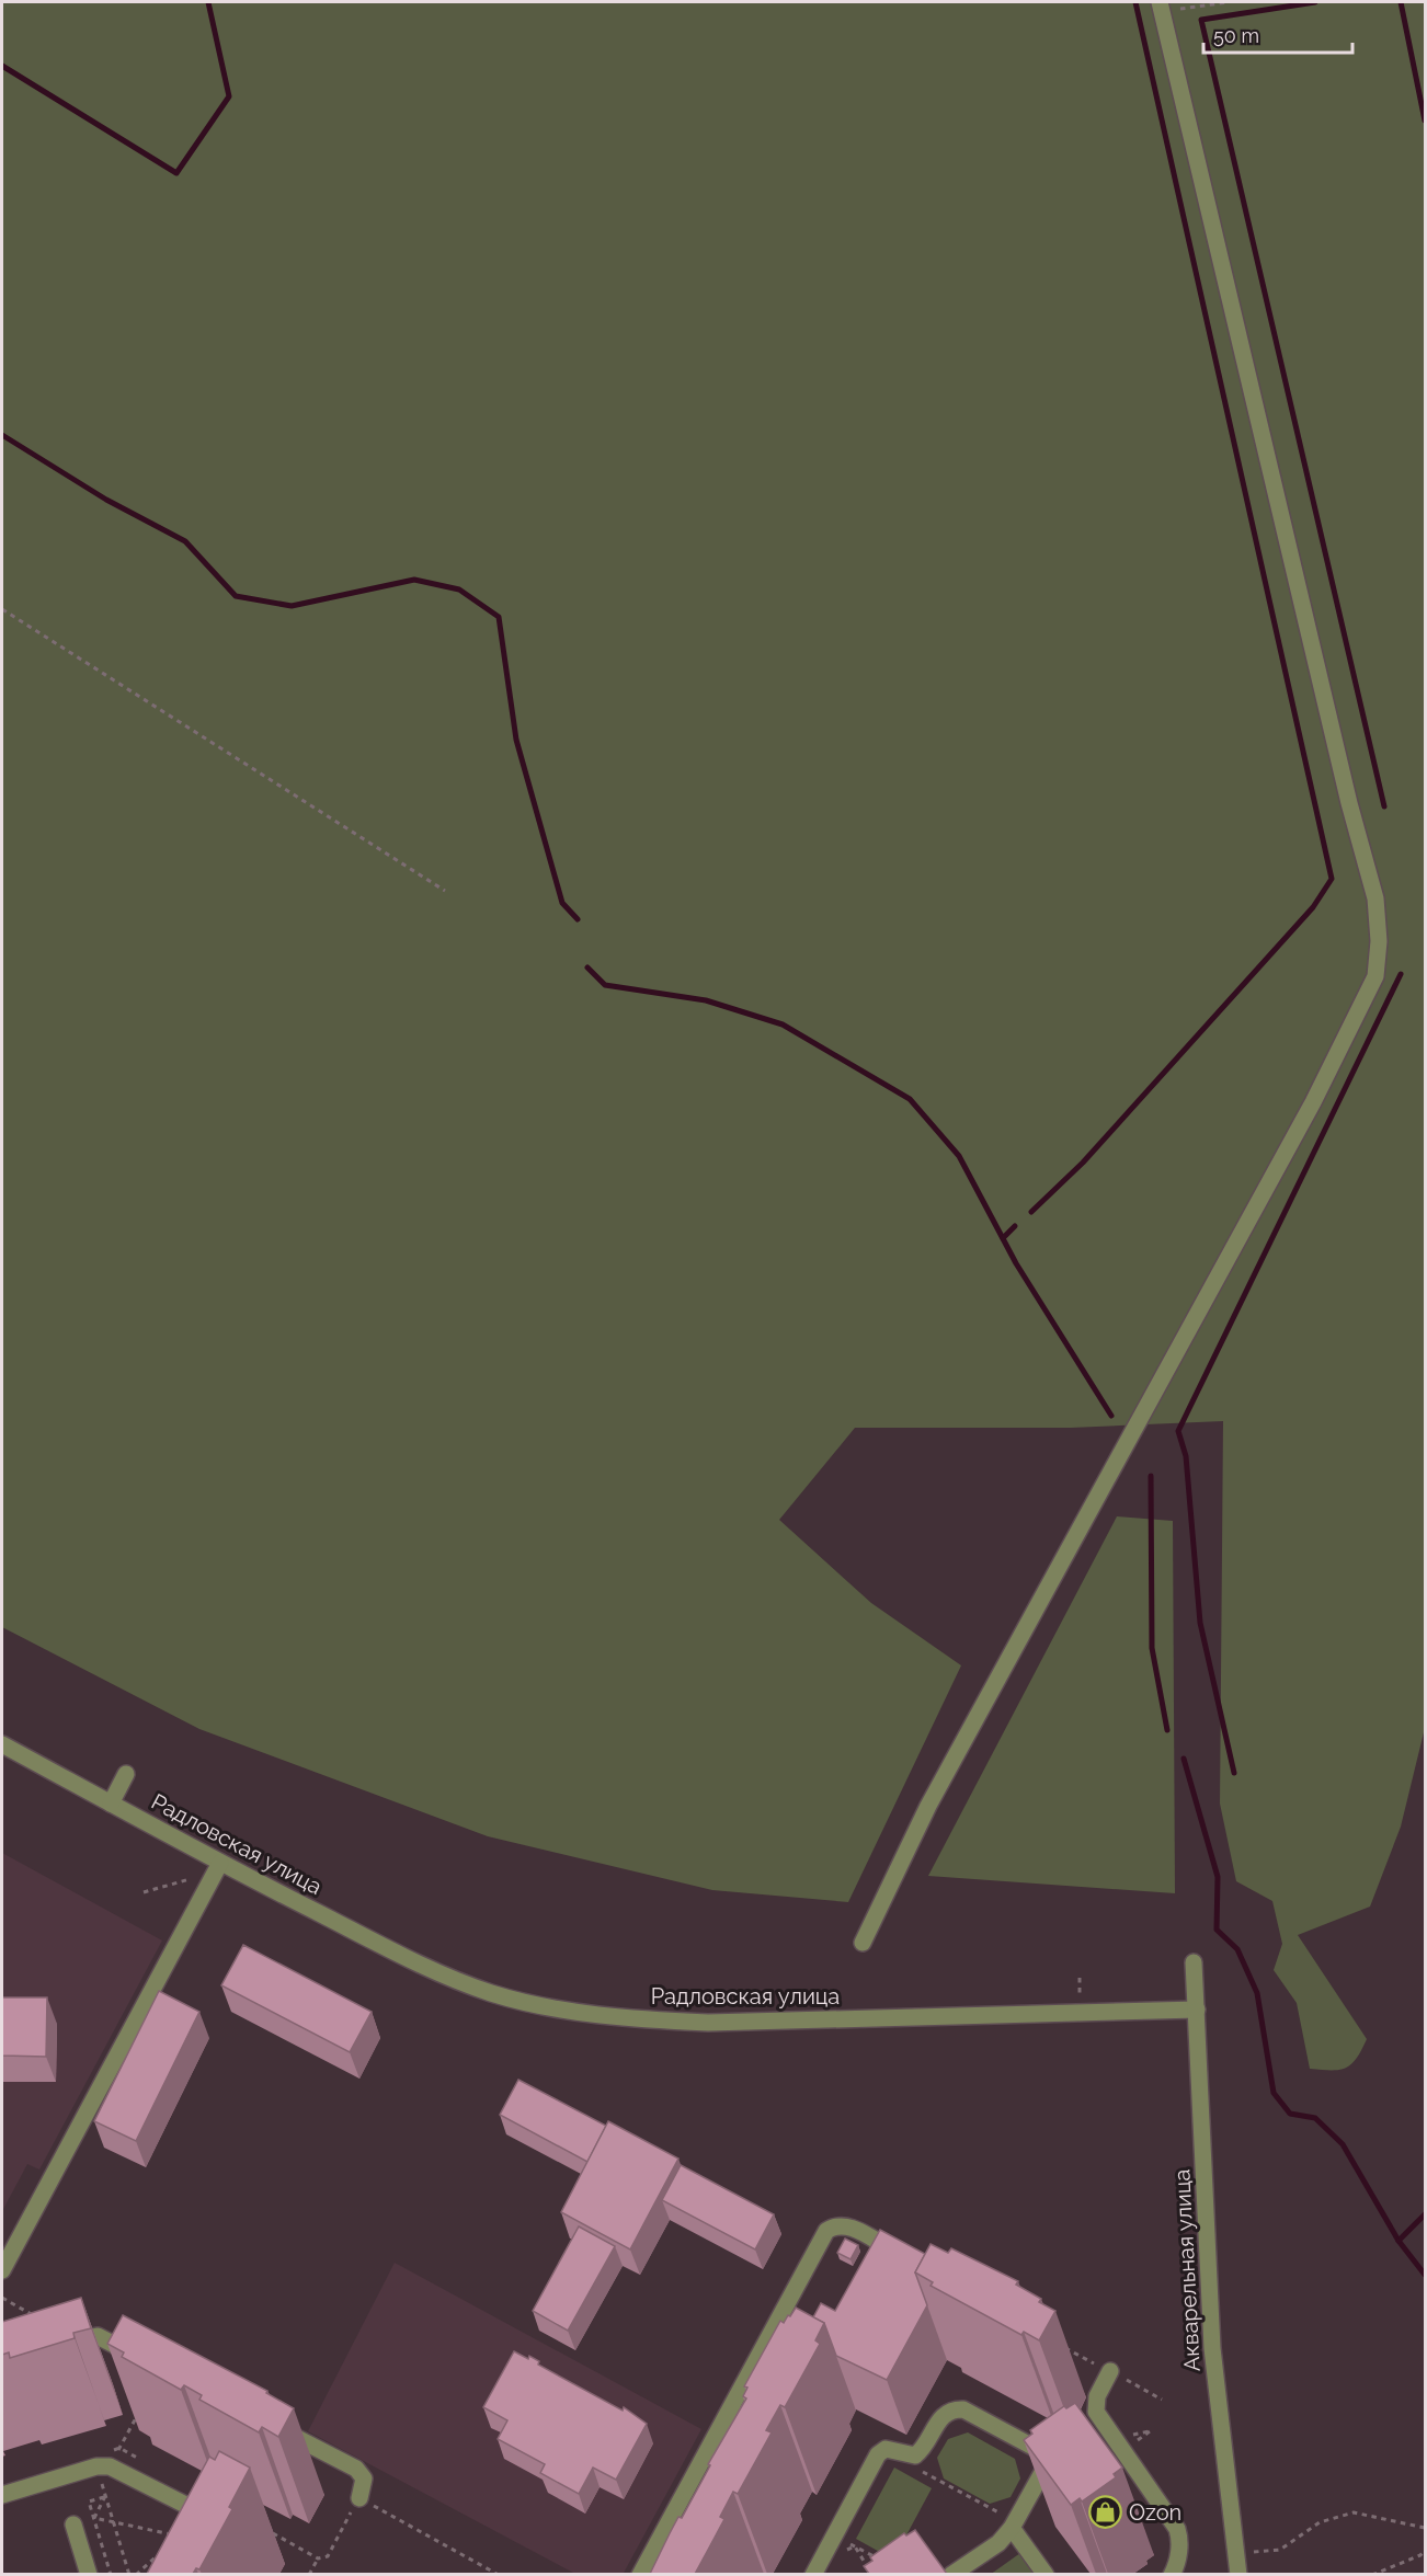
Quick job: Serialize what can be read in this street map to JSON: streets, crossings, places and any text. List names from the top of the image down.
{
  "streets": {
    "street": ["Радловская улица", "Акварельная улица"]
  },
  "crossings": [
    ["Радловская улица", "Акварельная улица"]
  ],
  "places": {
    "shop": ["Ozon"]
  },
  "scale_bar": "50 m"
}
